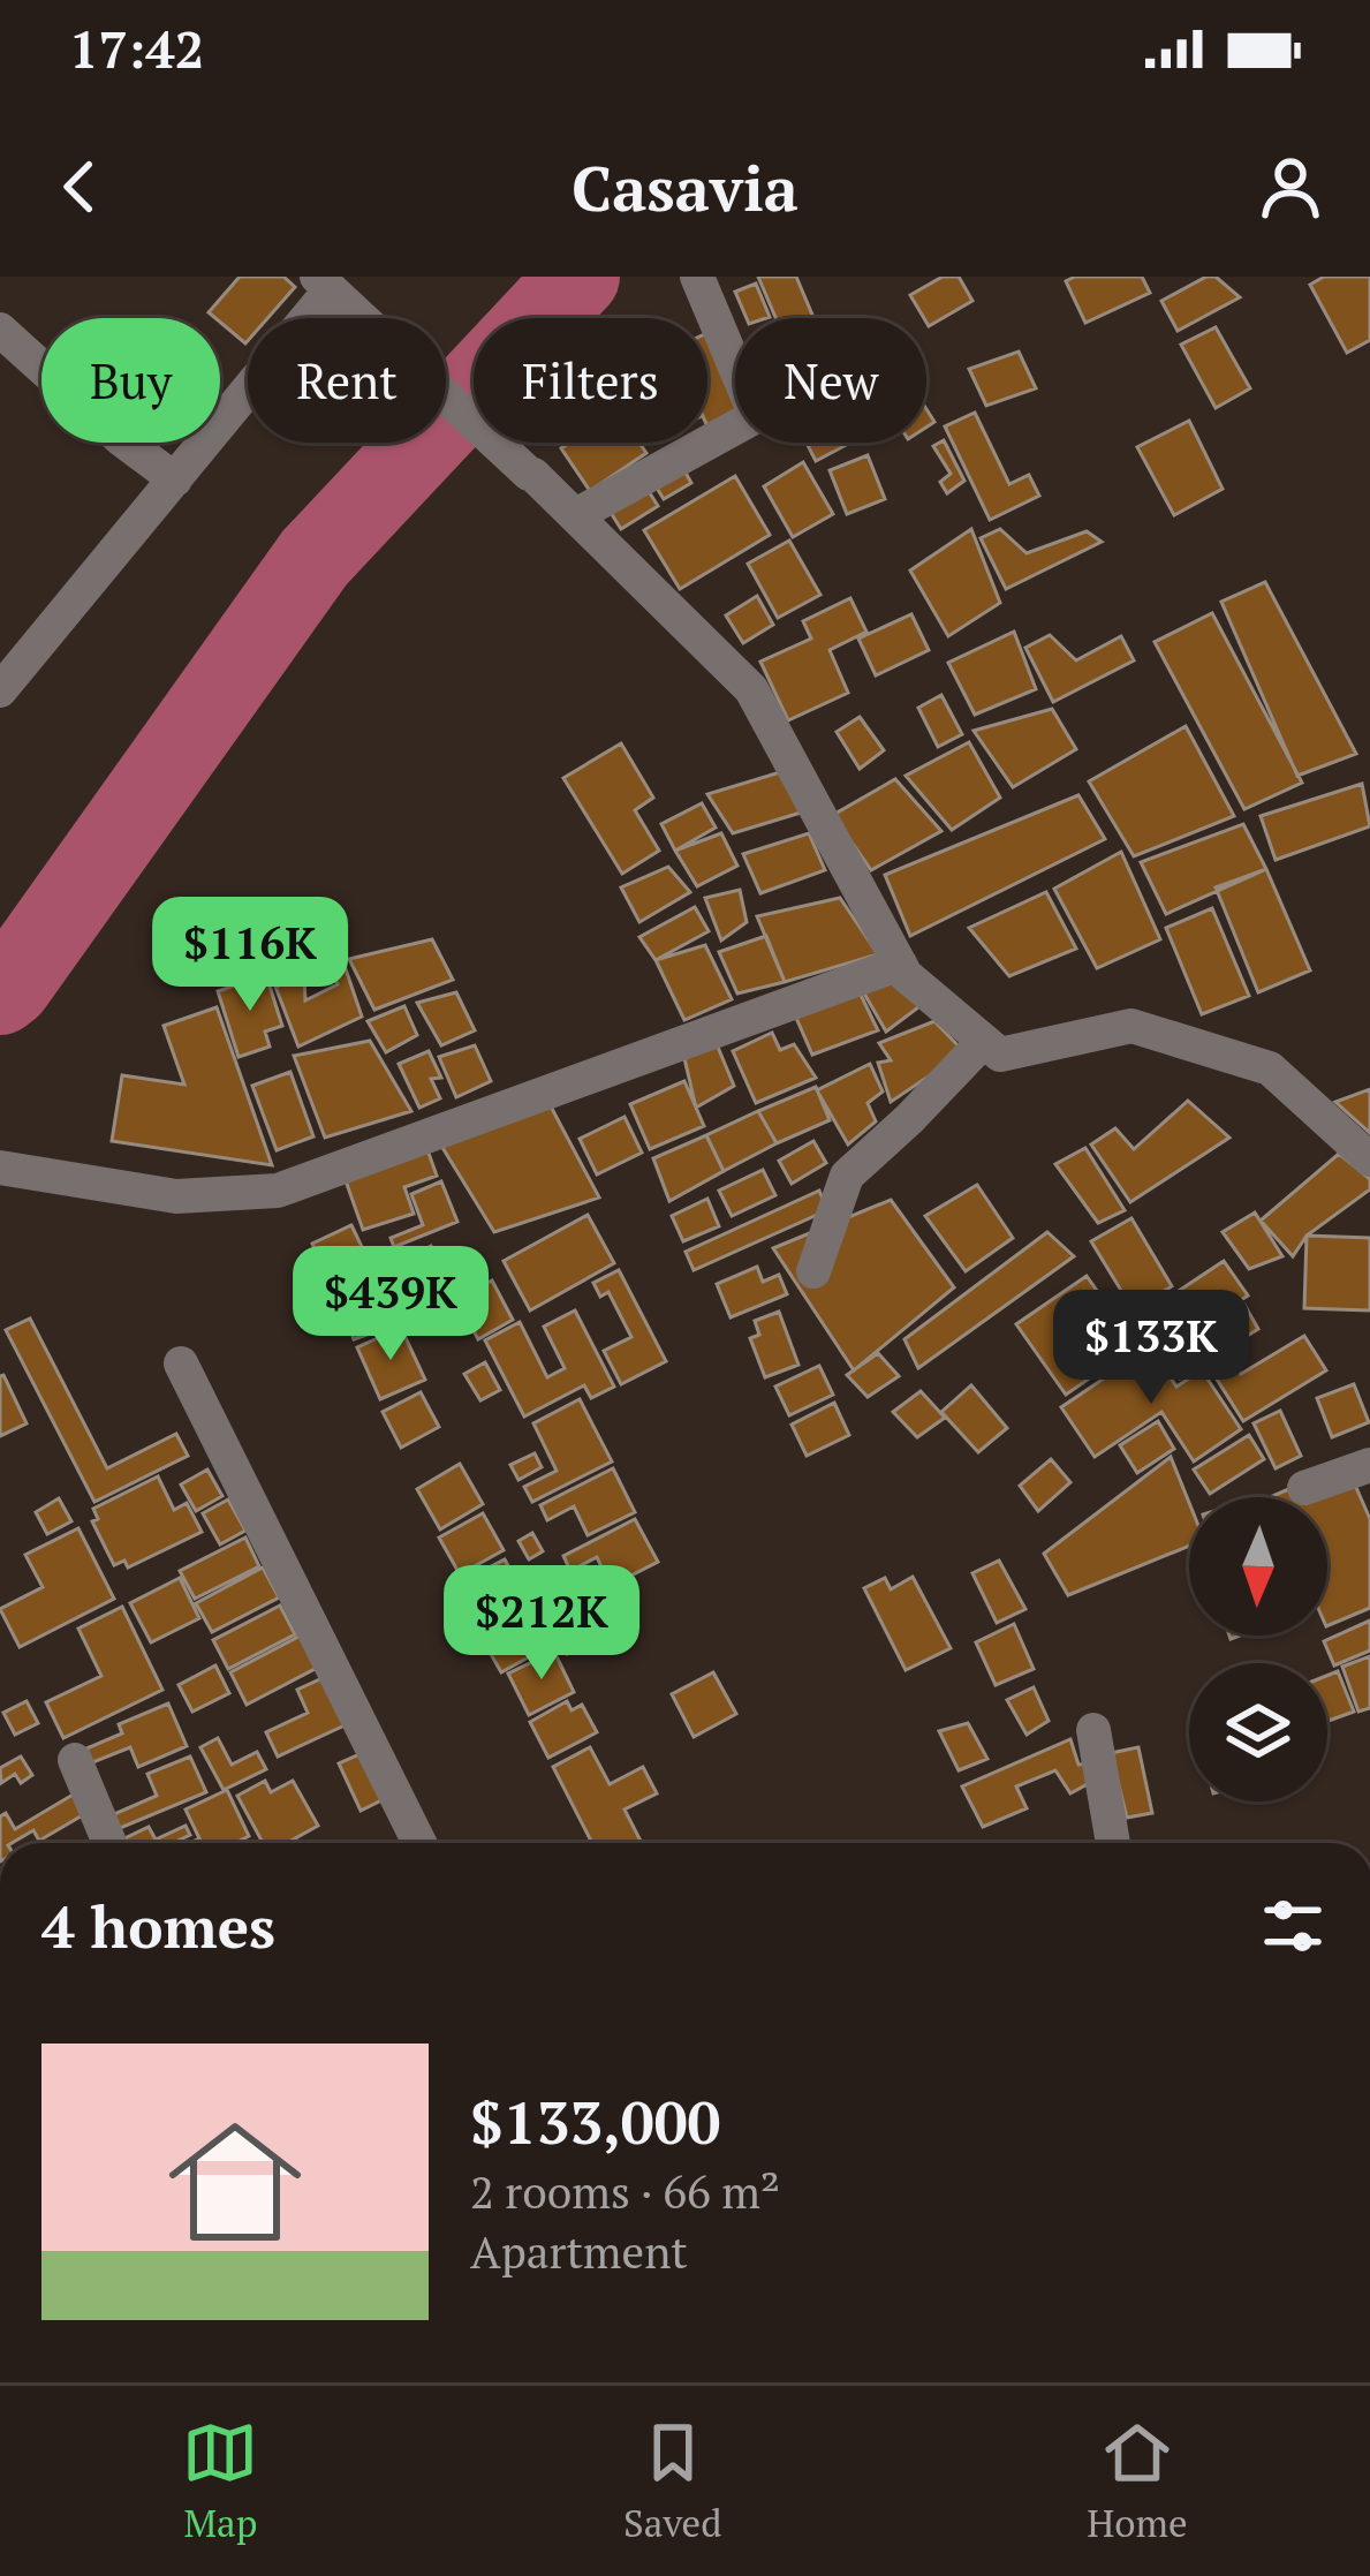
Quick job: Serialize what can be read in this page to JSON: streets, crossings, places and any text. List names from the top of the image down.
{
  "north": "bottom",
  "page": {
    "status": "17:42",
    "header": "Casavia",
    "chip": [
      "Buy",
      "Rent",
      "Filters",
      "New"
    ],
    "price": [
      "$116K",
      "$439K",
      "$133K",
      "$212K"
    ],
    "heading": "4 homes",
    "list": [
      {
        "name": "$133,000",
        "note": "2 rooms · 66 m² · Apartment"
      }
    ],
    "tabs": ["Map", "Saved", "Home"]
  }
}
